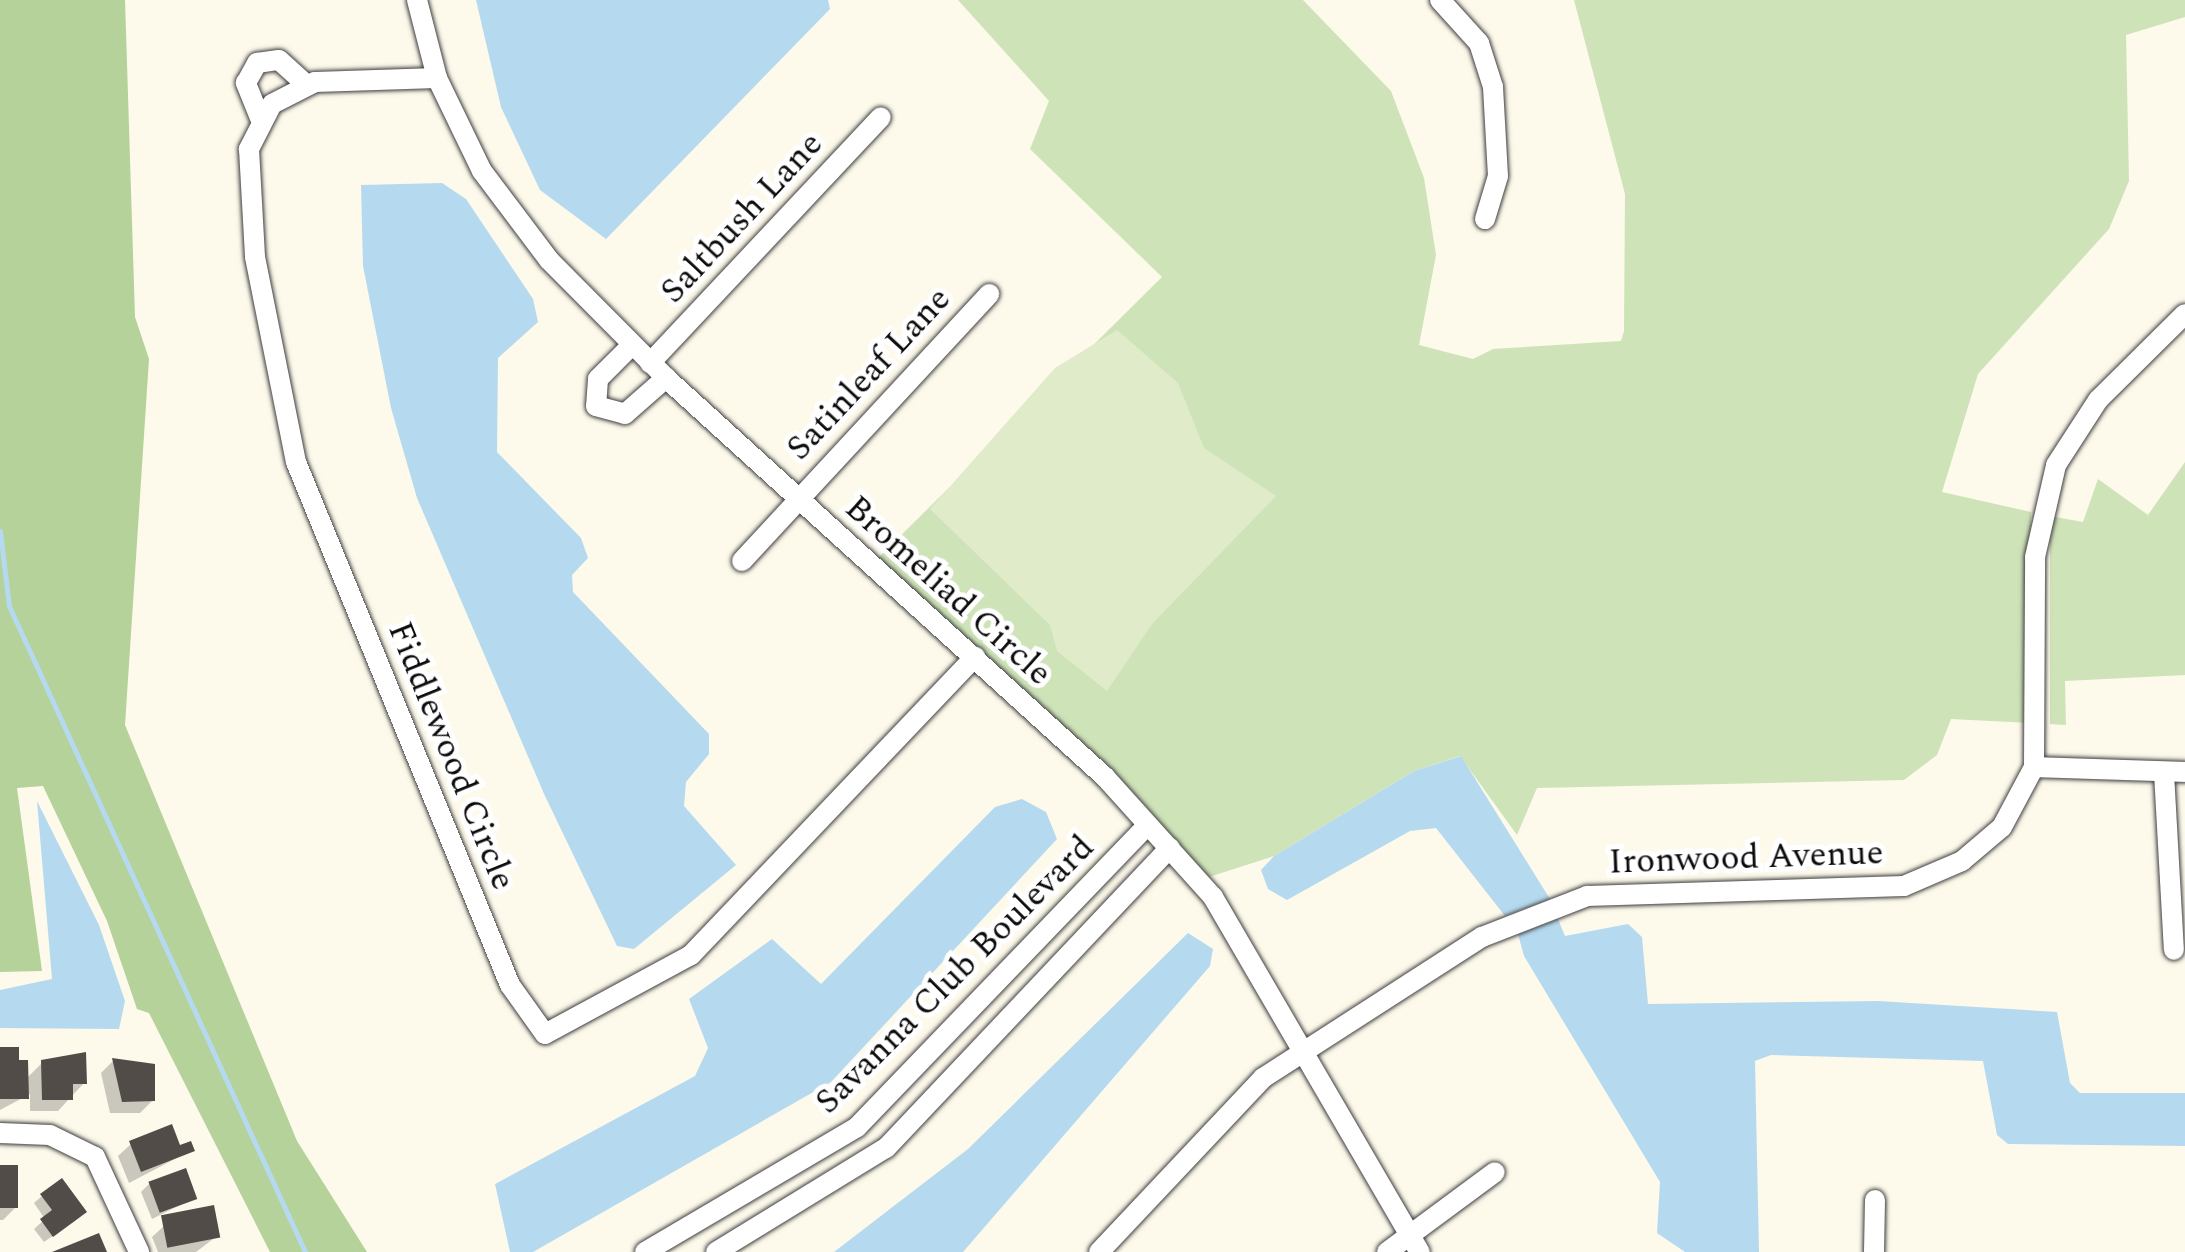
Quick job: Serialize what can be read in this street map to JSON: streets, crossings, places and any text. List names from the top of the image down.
{
  "streets": {
    "street": [
      "Saltbush Lane",
      "Satinleaf Lane",
      "Bromeliad Circle",
      "Fiddlewood Circle",
      "Ironwood Avenue",
      "Savanna Club Boulevard"
    ]
  },
  "crossings": [
    ["Saltbush Lane", "Bromeliad Circle"],
    ["Satinleaf Lane", "Bromeliad Circle"],
    ["Bromeliad Circle", "Fiddlewood Circle"],
    ["Bromeliad Circle", "Ironwood Avenue"],
    ["Bromeliad Circle", "Savanna Club Boulevard"]
  ]
}
